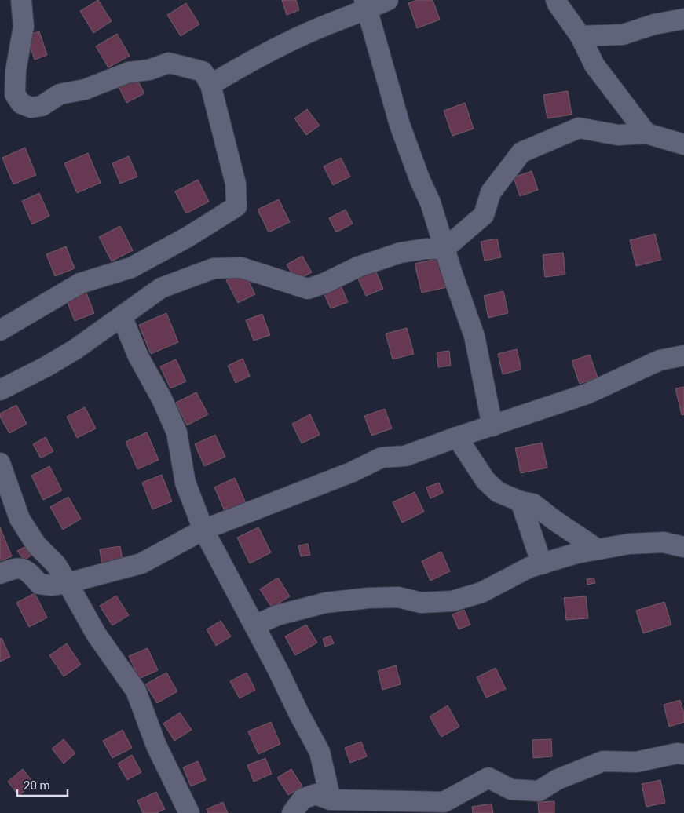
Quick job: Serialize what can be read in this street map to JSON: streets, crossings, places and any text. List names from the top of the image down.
{
  "scale_bar": "20 m"
}
